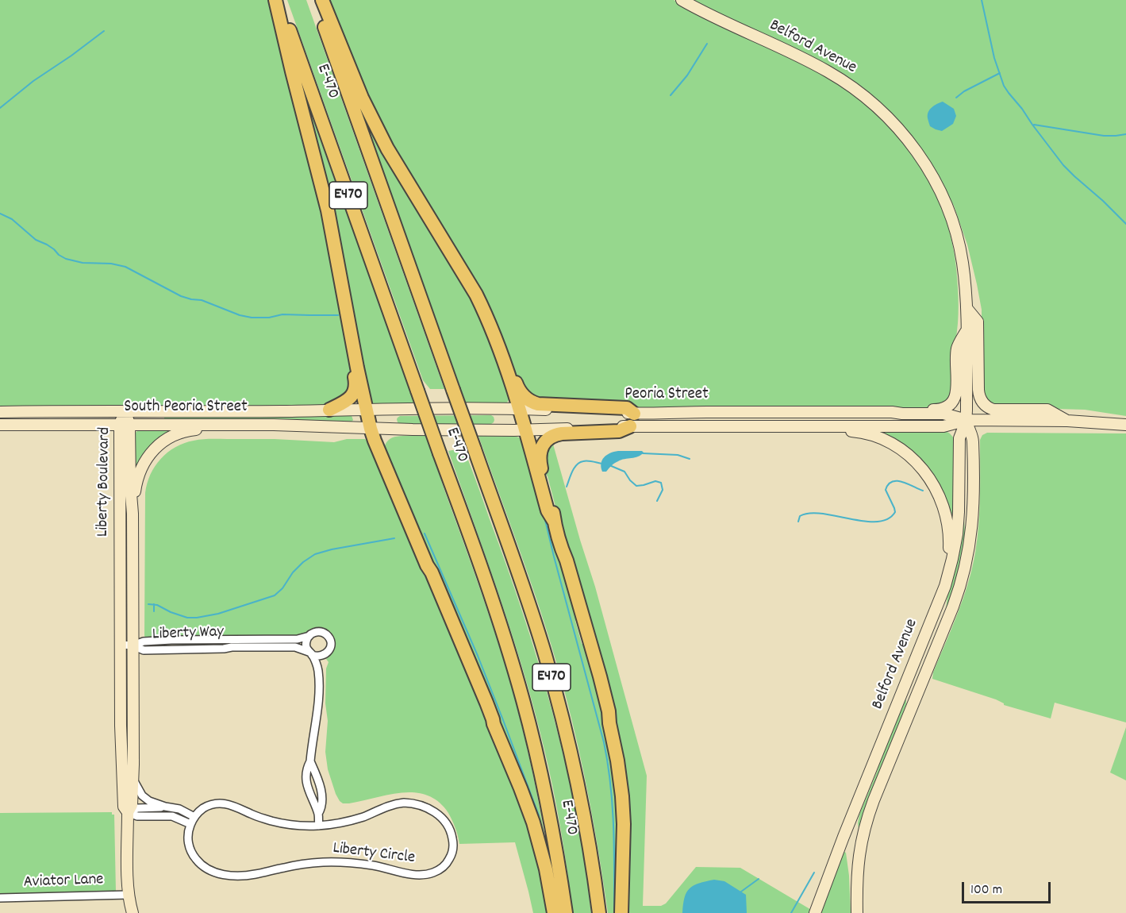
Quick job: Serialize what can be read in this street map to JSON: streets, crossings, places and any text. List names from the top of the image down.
{
  "streets": {
    "highway": ["E-470", "E470"],
    "main road": [
      "Belford Avenue",
      "Peoria Street",
      "South Peoria Street",
      "Liberty Boulevard"
    ],
    "street": ["Liberty Way", "Liberty Circle", "Aviator Lane"]
  },
  "crossings": [
    ["Belford Avenue", "Peoria Street"],
    ["Peoria Street", "South Peoria Street"],
    ["South Peoria Street", "Liberty Boulevard"],
    ["Liberty Boulevard", "Liberty Way"],
    ["Liberty Boulevard", "Aviator Lane"]
  ],
  "scale_bar": "100 m"
}
